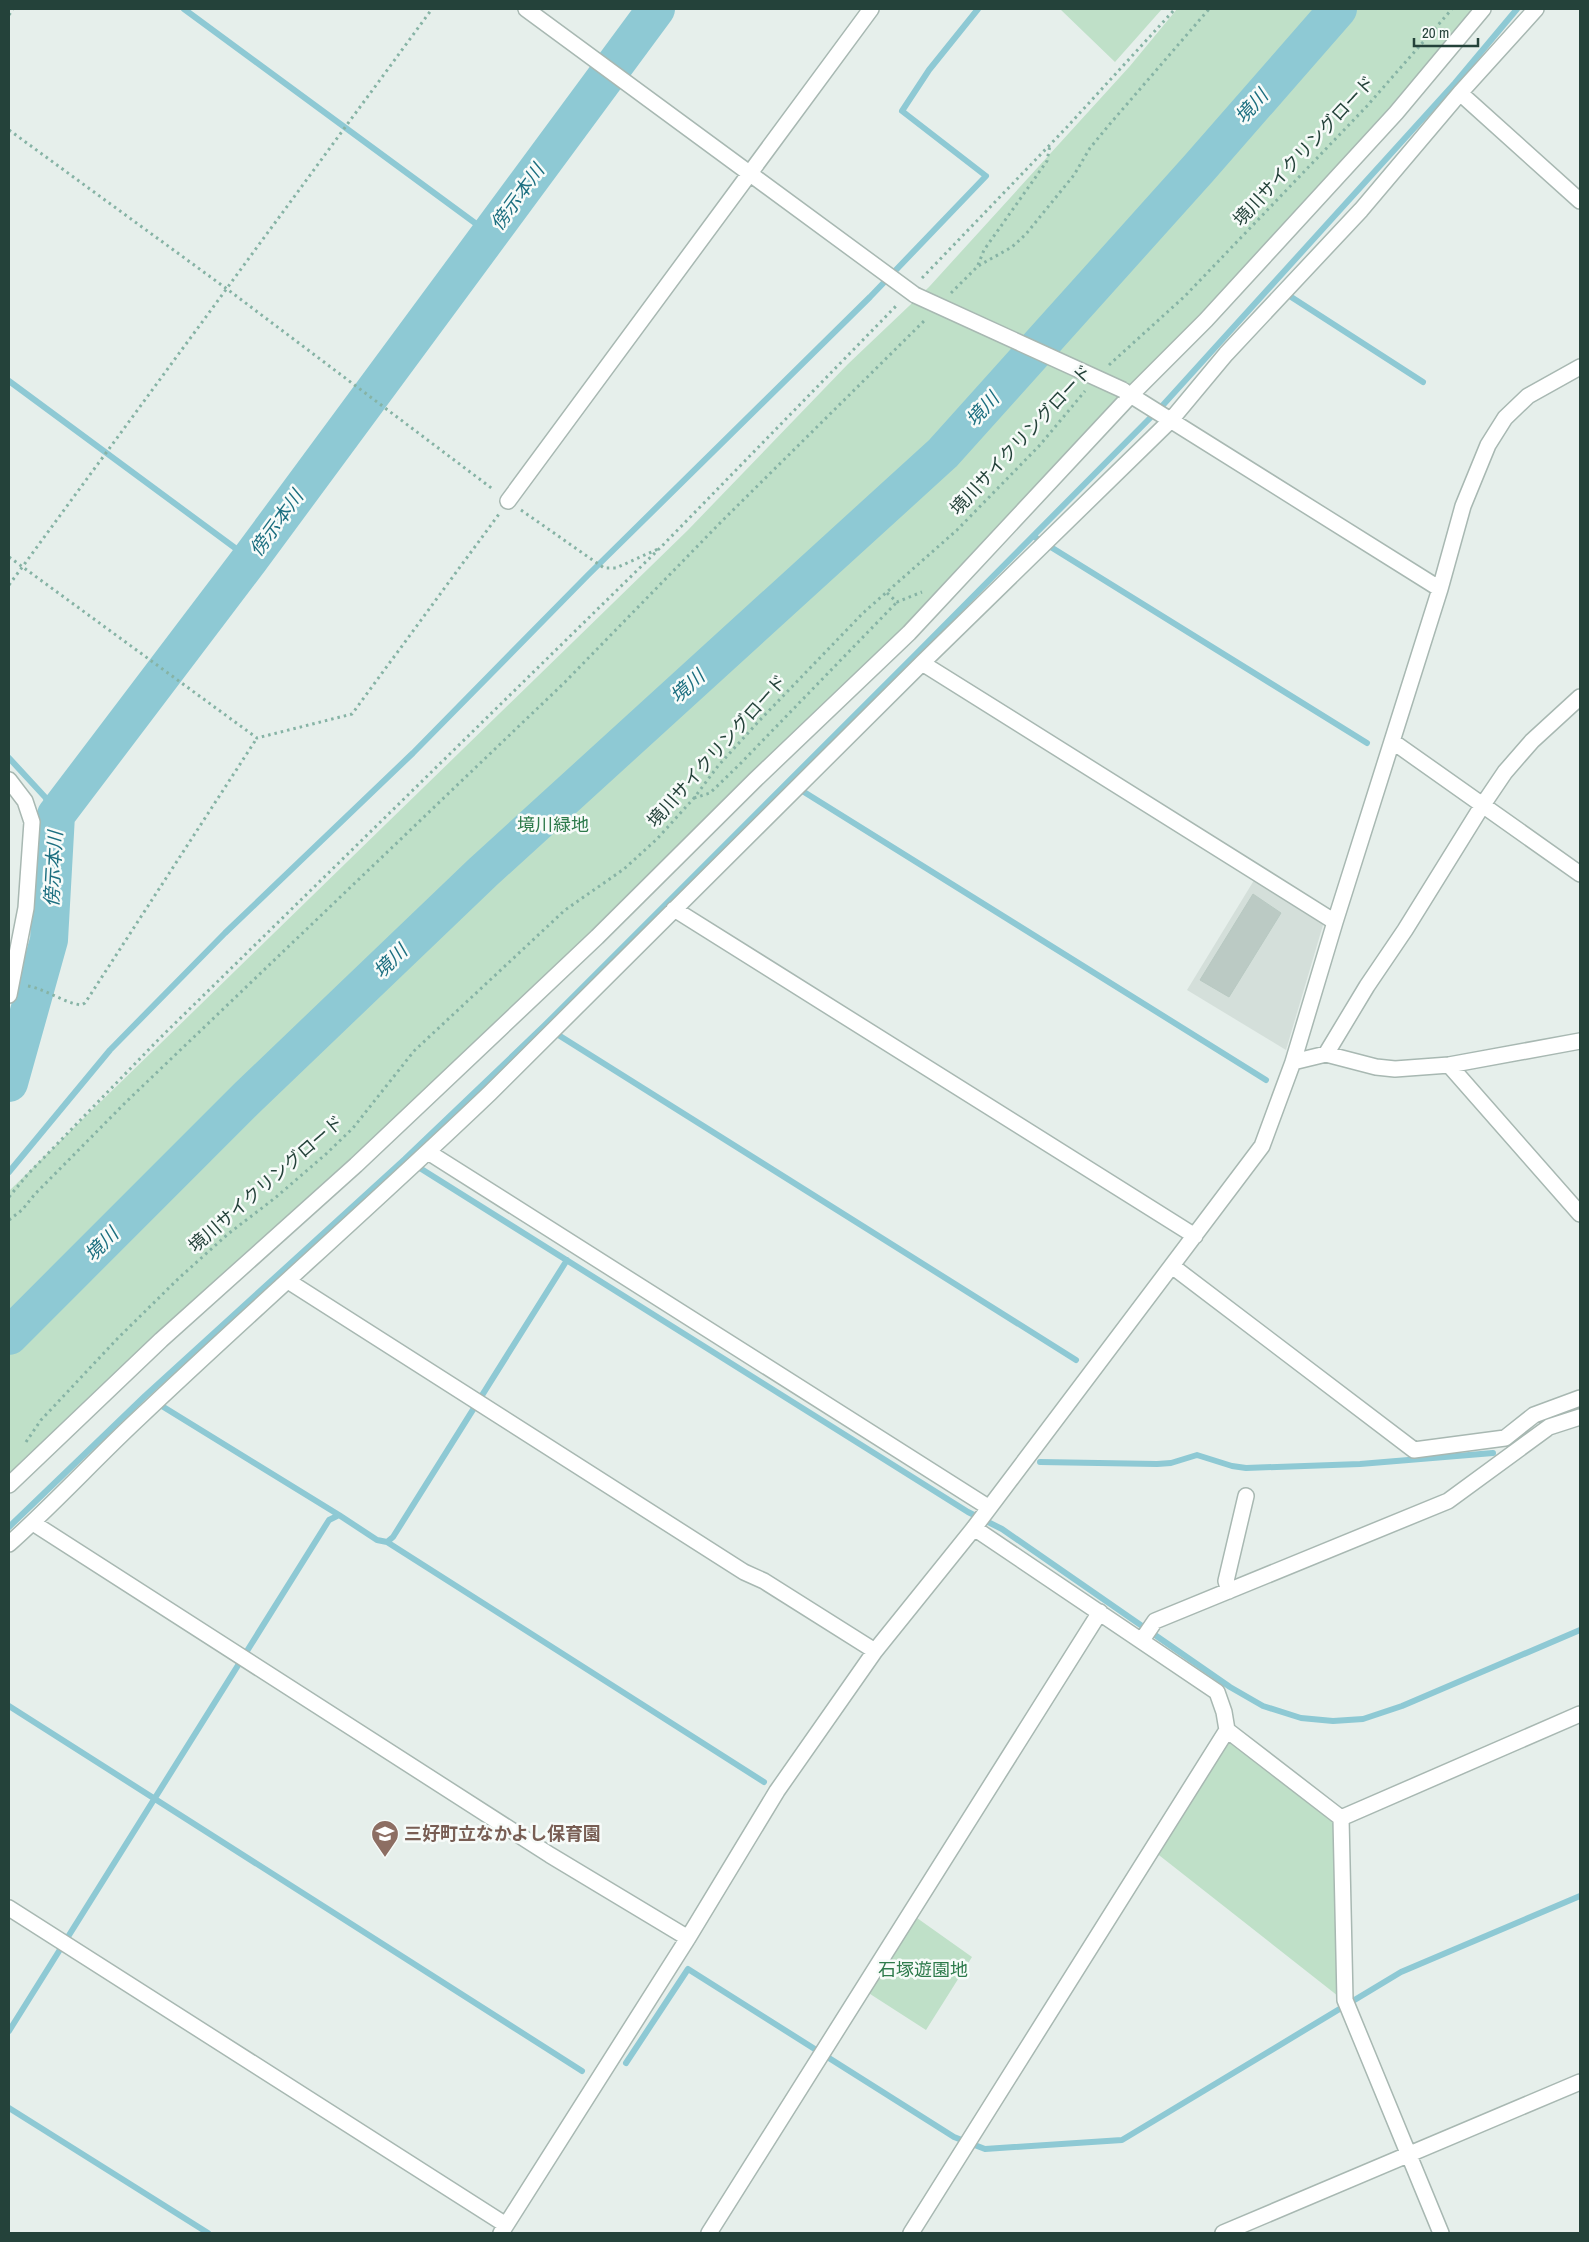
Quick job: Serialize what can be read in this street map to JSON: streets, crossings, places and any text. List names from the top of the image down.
{
  "streets": {
    "path": ["境川サイクリングロード"]
  },
  "water": ["境川", "傍示本川"],
  "parks": ["境川緑地", "石塚遊園地"],
  "places": {
    "school or university": ["三好町立なかよし保育園"]
  },
  "scale_bar": "20 m"
}
